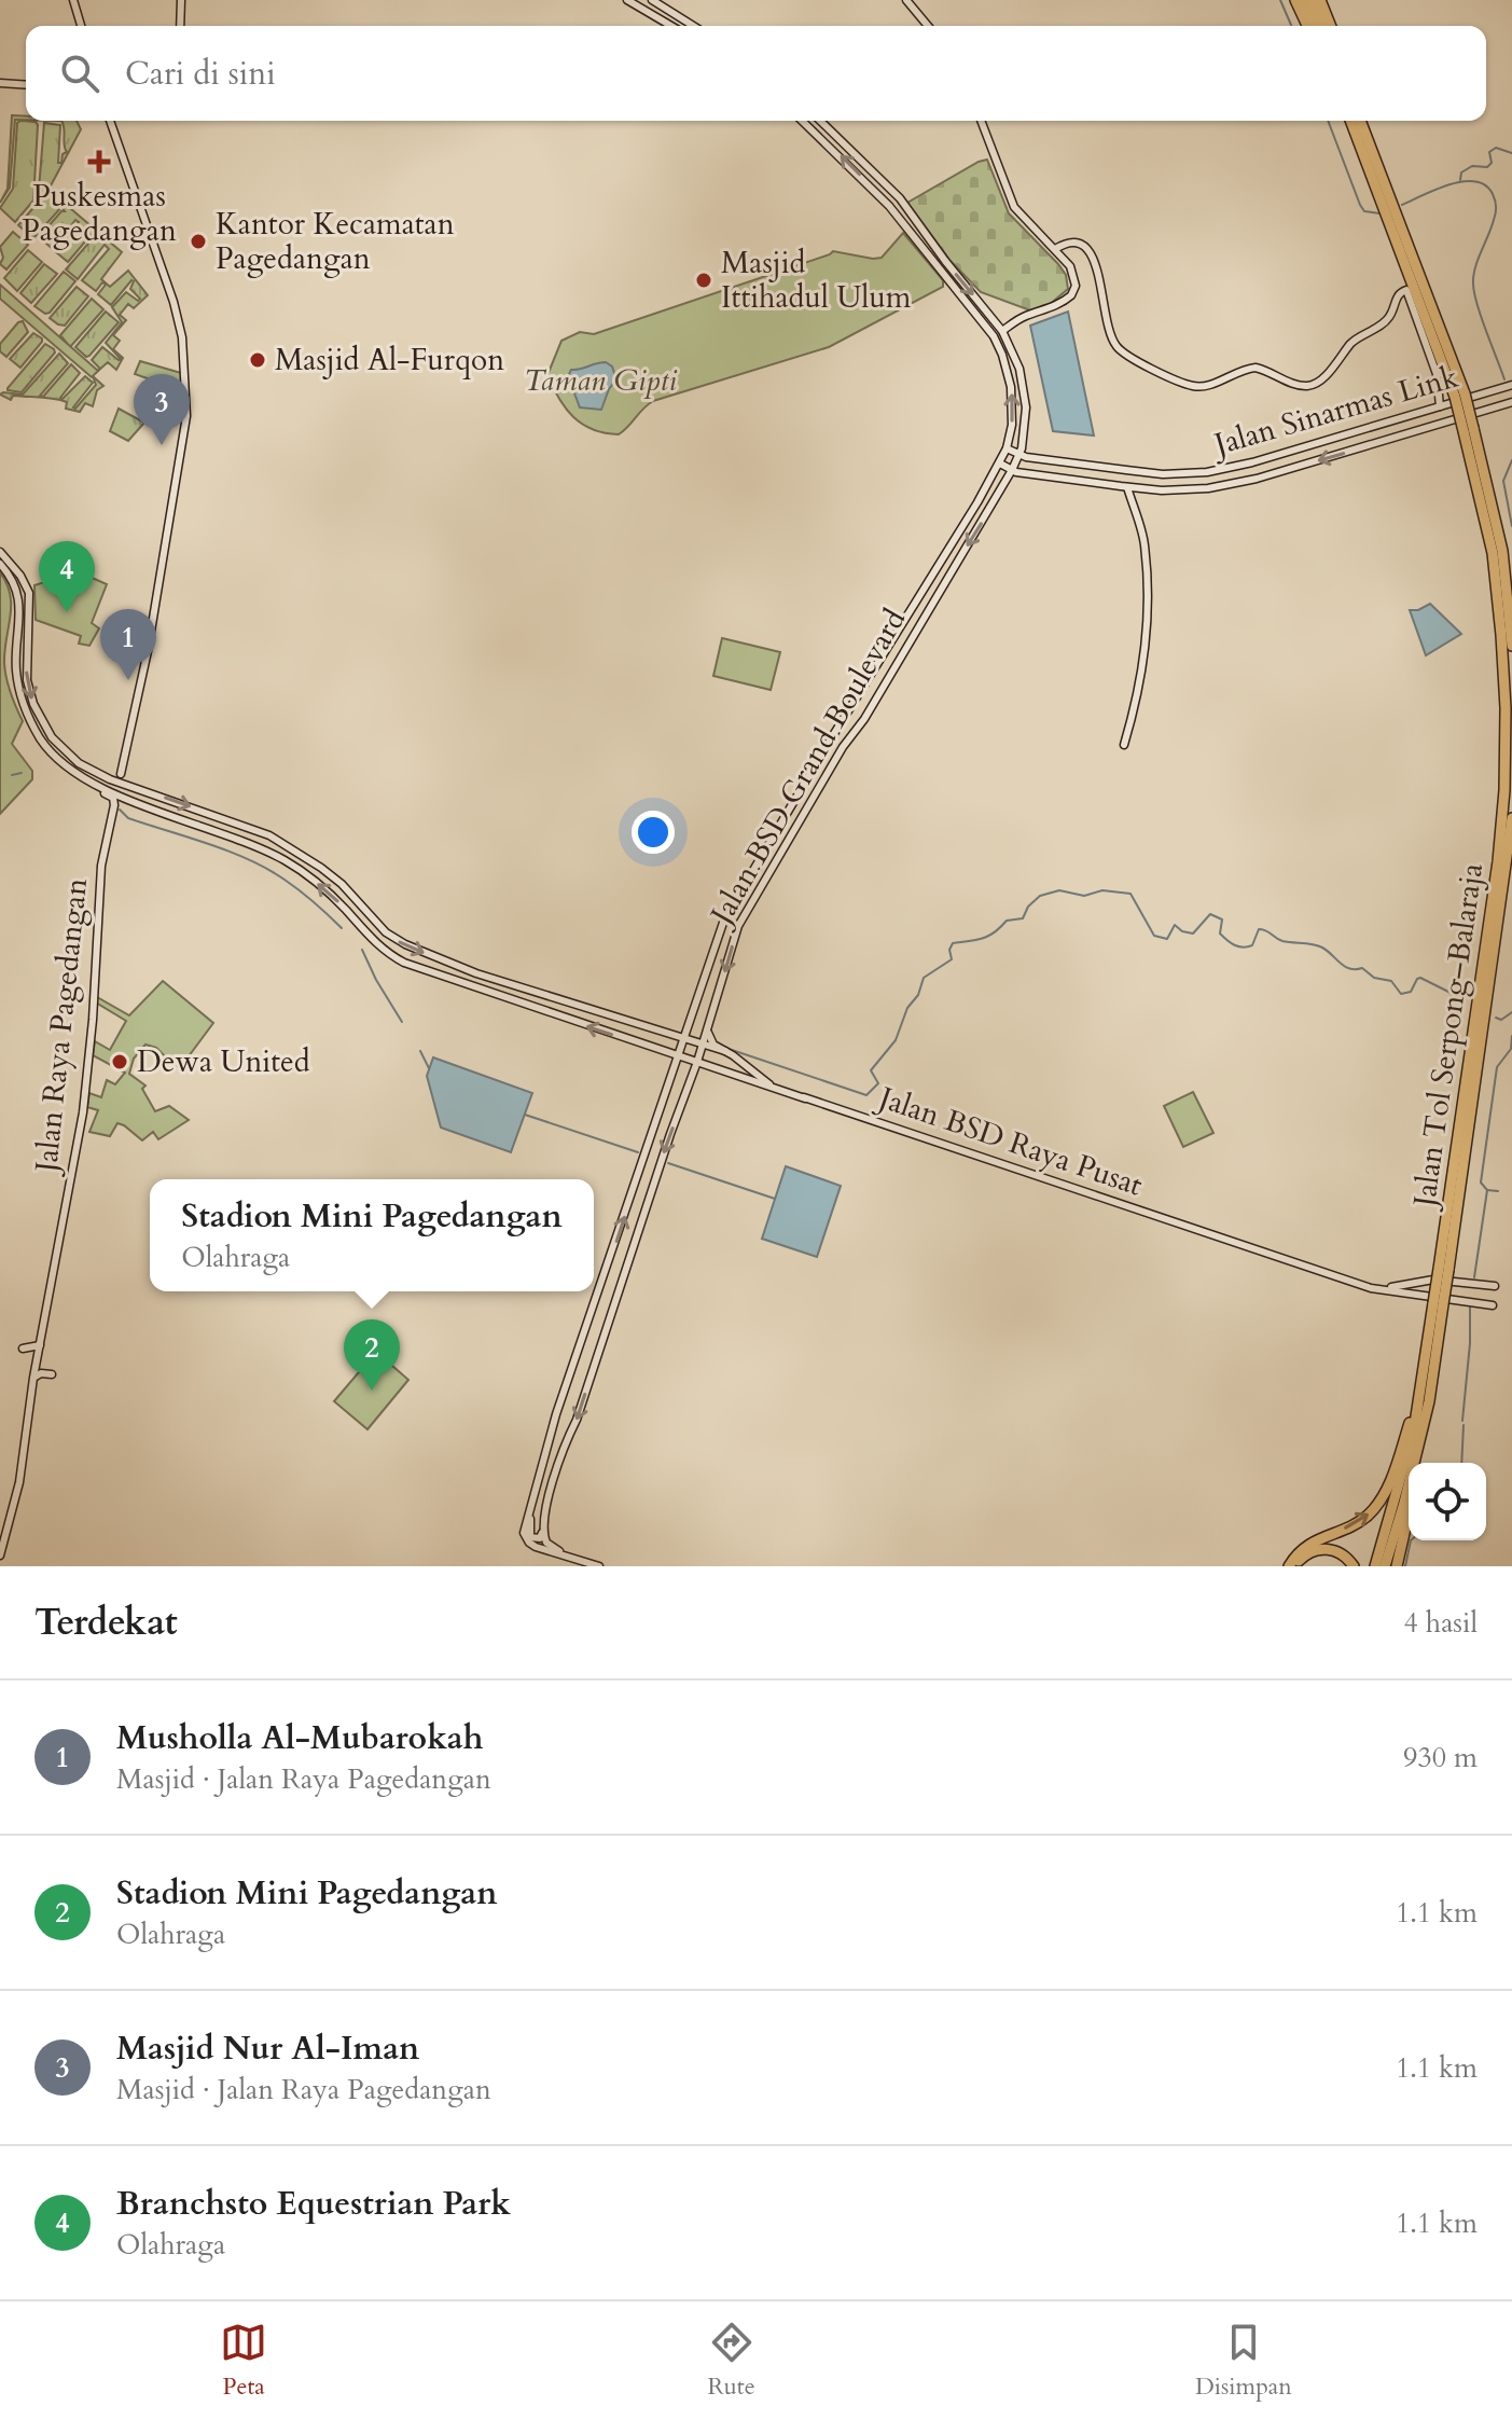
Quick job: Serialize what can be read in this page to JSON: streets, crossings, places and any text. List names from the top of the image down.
{
  "streets": {
    "highway": ["Jalan Tol Serpong–Balaraja"],
    "main road": [
      "Jalan Sinarmas Link",
      "Jalan BSD Grand Boulevard",
      "Jalan Raya Pagedangan",
      "Jalan BSD Raya Pusat"
    ]
  },
  "crossings": [
    ["Jalan Sinarmas Link", "Jalan BSD Grand Boulevard"]
  ],
  "parks": ["Taman Gipti"],
  "places": {
    "health": ["Puskesmas Pagedangan"],
    "other": [
      "Kantor Kecamatan Pagedangan",
      "Masjid Ittihadul Ulum",
      "Masjid Al-Furqon",
      "Dewa United"
    ]
  },
  "page": {
    "search": "Cari di sini",
    "pins": [
      "3",
      "4",
      "1",
      "2"
    ],
    "popup": ["Stadion Mini Pagedangan", "Olahraga"],
    "heading": ["Terdekat", "4 hasil"],
    "list": [
      {
        "mark": "1",
        "name": "Musholla Al-Mubarokah",
        "note": "Masjid · Jalan Raya Pagedangan",
        "value": "930 m"
      },
      {
        "mark": "2",
        "name": "Stadion Mini Pagedangan",
        "note": "Olahraga",
        "value": "1.1 km"
      },
      {
        "mark": "3",
        "name": "Masjid Nur Al-Iman",
        "note": "Masjid · Jalan Raya Pagedangan",
        "value": "1.1 km"
      },
      {
        "mark": "4",
        "name": "Branchsto Equestrian Park",
        "note": "Olahraga",
        "value": "1.1 km"
      }
    ],
    "nav": ["Peta", "Rute", "Disimpan"]
  }
}
